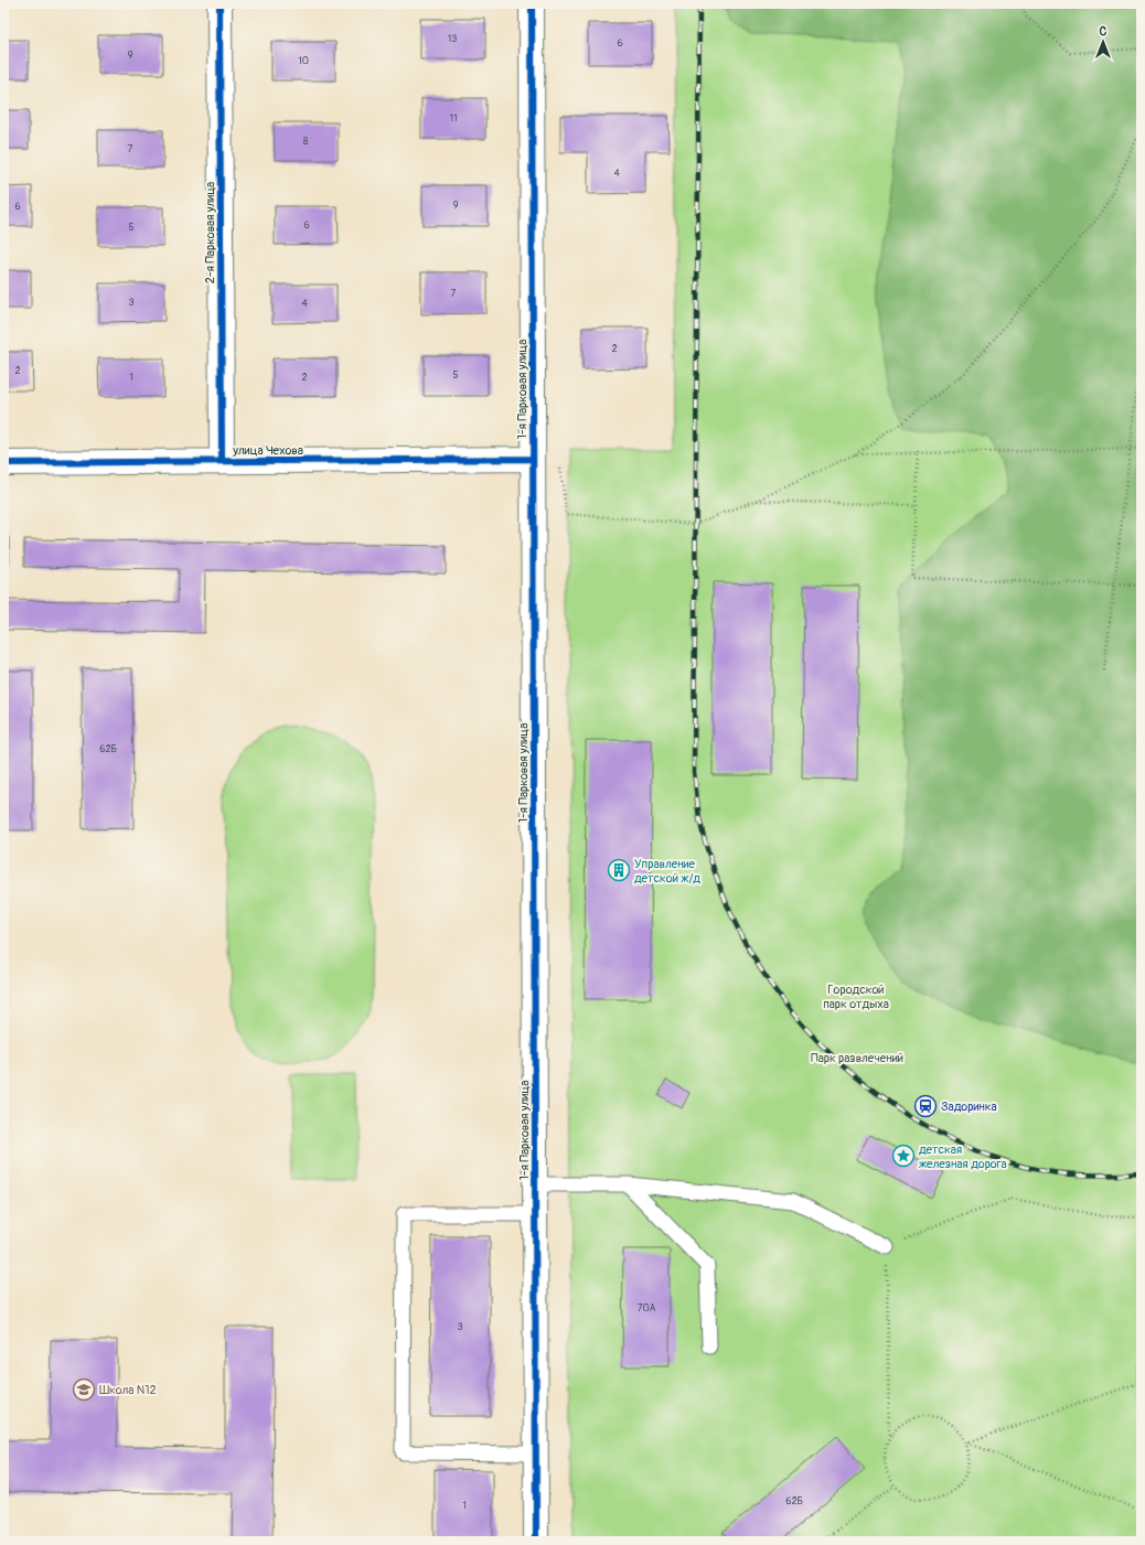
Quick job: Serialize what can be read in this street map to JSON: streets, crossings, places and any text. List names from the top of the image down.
{
  "streets": {
    "street": ["2-я Парковая улица", "1-я Парковая улица", "улица Чехова"]
  },
  "crossings": [
    ["2-я Парковая улица", "улица Чехова"],
    ["1-я Парковая улица", "улица Чехова"]
  ],
  "parks": ["Городской парк отдыха", "Парк развлечений"],
  "places": {
    "building": ["Управление детской ж/д"],
    "station": ["Задоринка"],
    "place": ["детская железная дорога"],
    "school or university": ["Школа N12"]
  },
  "house_numbers": [
    "13",
    "6",
    "9",
    "10",
    "11",
    "8",
    "7",
    "4",
    "9",
    "6",
    "6",
    "5",
    "7",
    "3",
    "4",
    "2",
    "2",
    "5",
    "1",
    "2",
    "62Б",
    "70А",
    "3",
    "62Б",
    "1"
  ],
  "north": "top"
}
